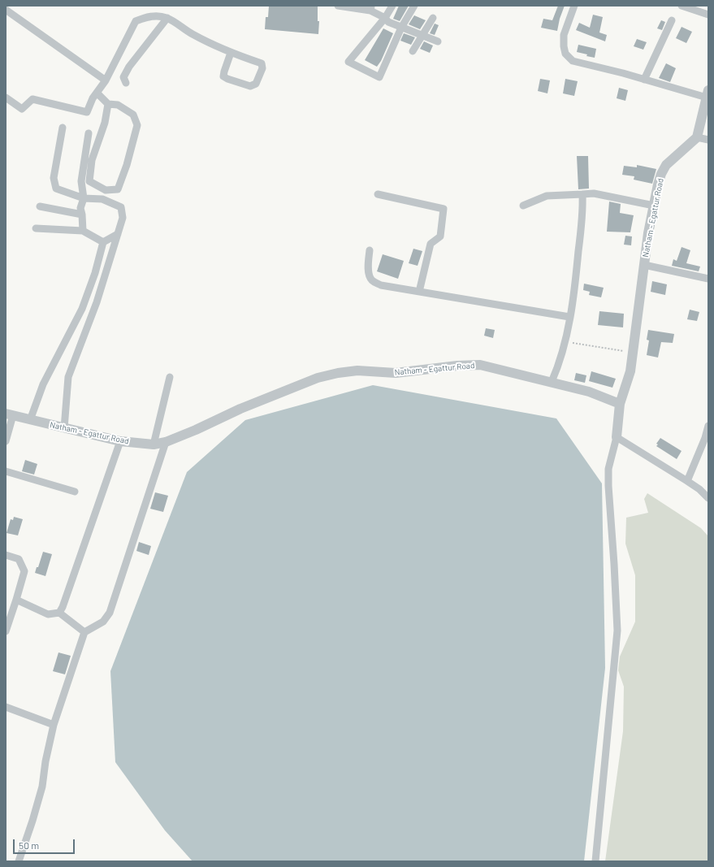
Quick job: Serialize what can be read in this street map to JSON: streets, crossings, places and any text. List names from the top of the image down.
{
  "streets": {
    "street": ["Natham - Egattur Road"]
  },
  "scale_bar": "50 m"
}
